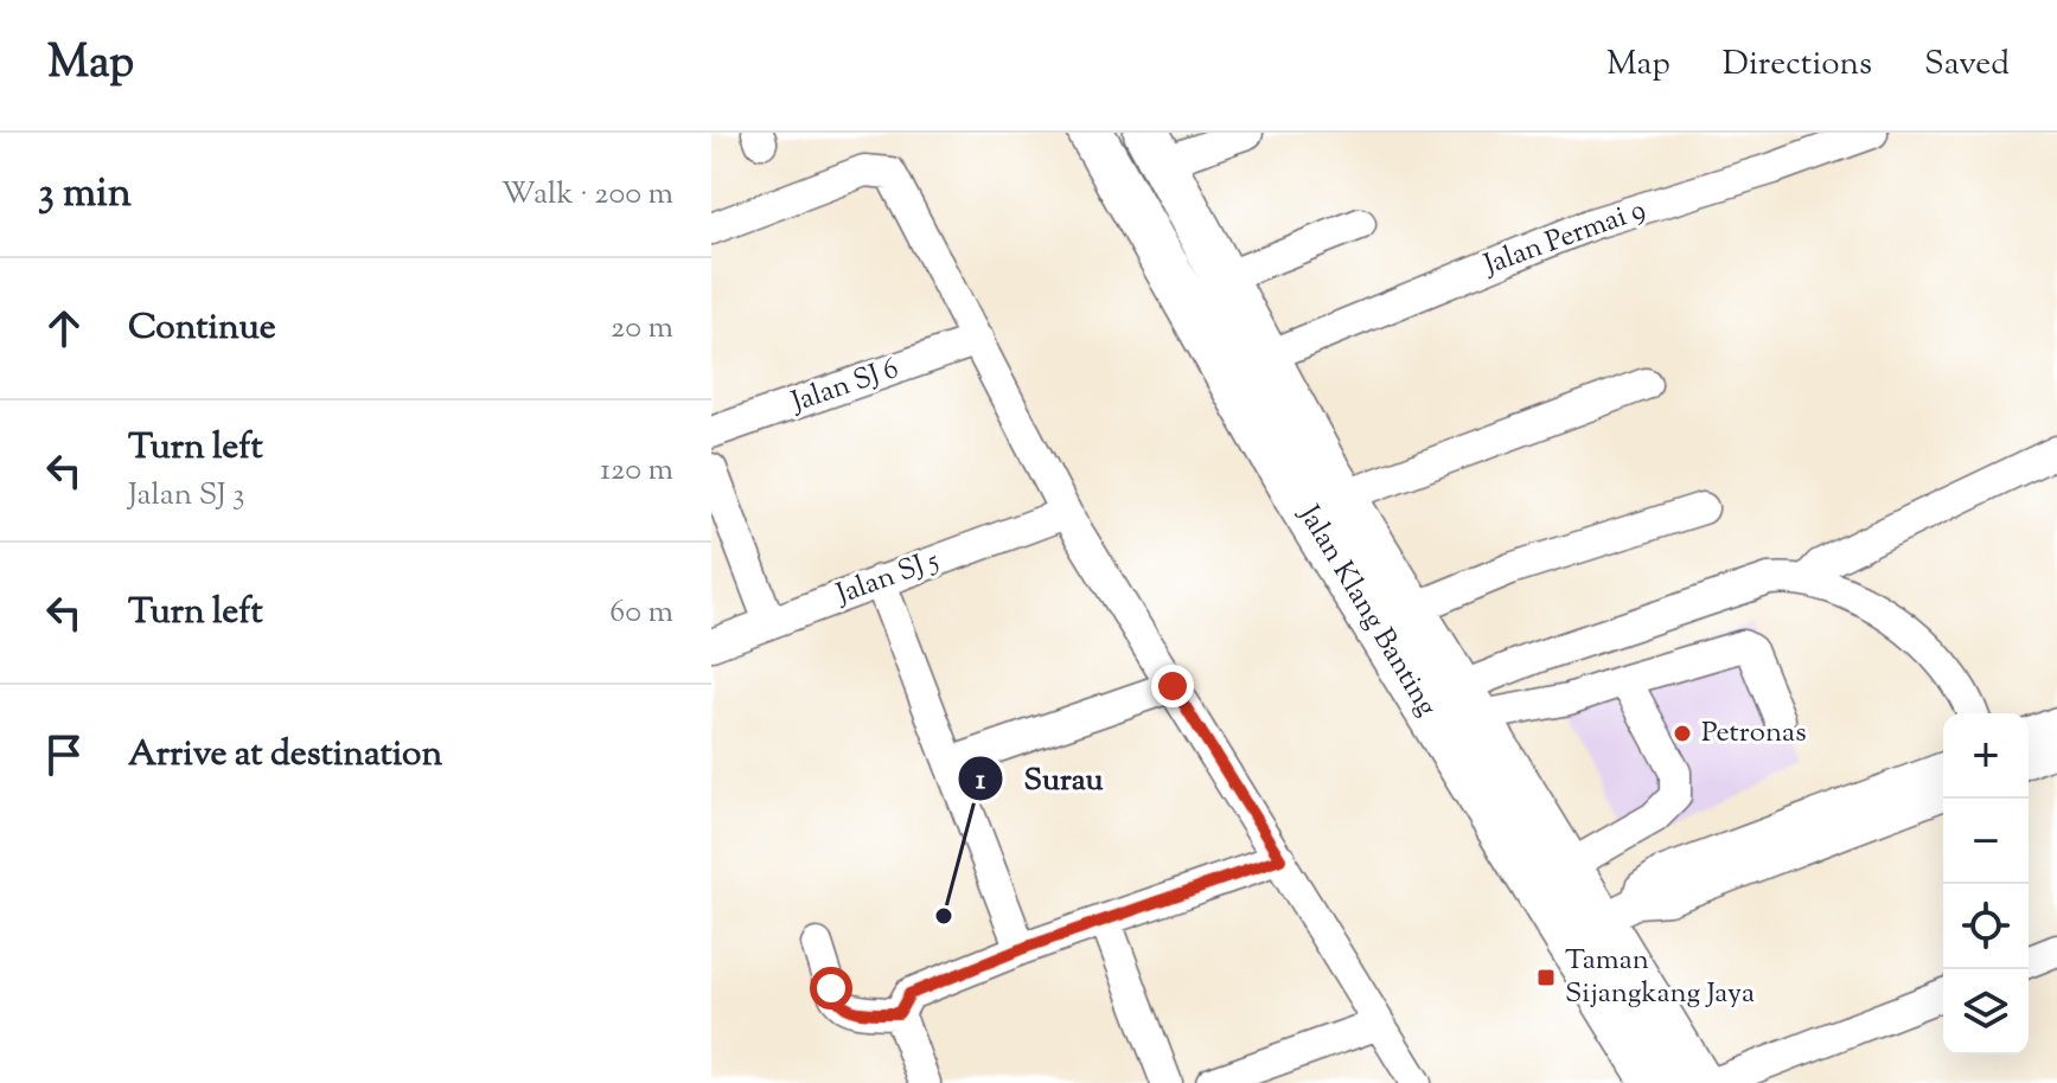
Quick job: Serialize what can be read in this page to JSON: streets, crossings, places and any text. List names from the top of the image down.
{
  "streets": {
    "highway": ["Jalan Klang Banting"],
    "street": ["Jalan Permai 9", "Jalan SJ 6", "Jalan SJ 5"]
  },
  "crossings": [
    ["Jalan Permai 9", "Jalan Klang Banting"]
  ],
  "places": {
    "other": ["Petronas", "Surau"],
    "transit": ["Taman Sijangkang Jaya"]
  },
  "page": {
    "header": "Map",
    "nav": ["Map", "Directions", "Saved"],
    "heading": ["3 min", "Walk · 200 m"],
    "list": [
      ["Continue", "20 m"],
      ["Turn left", "Jalan SJ 3", "120 m"],
      ["Turn left", "60 m"],
      "Arrive at destination"
    ],
    "map_buttons": ["+", "−"]
  }
}
